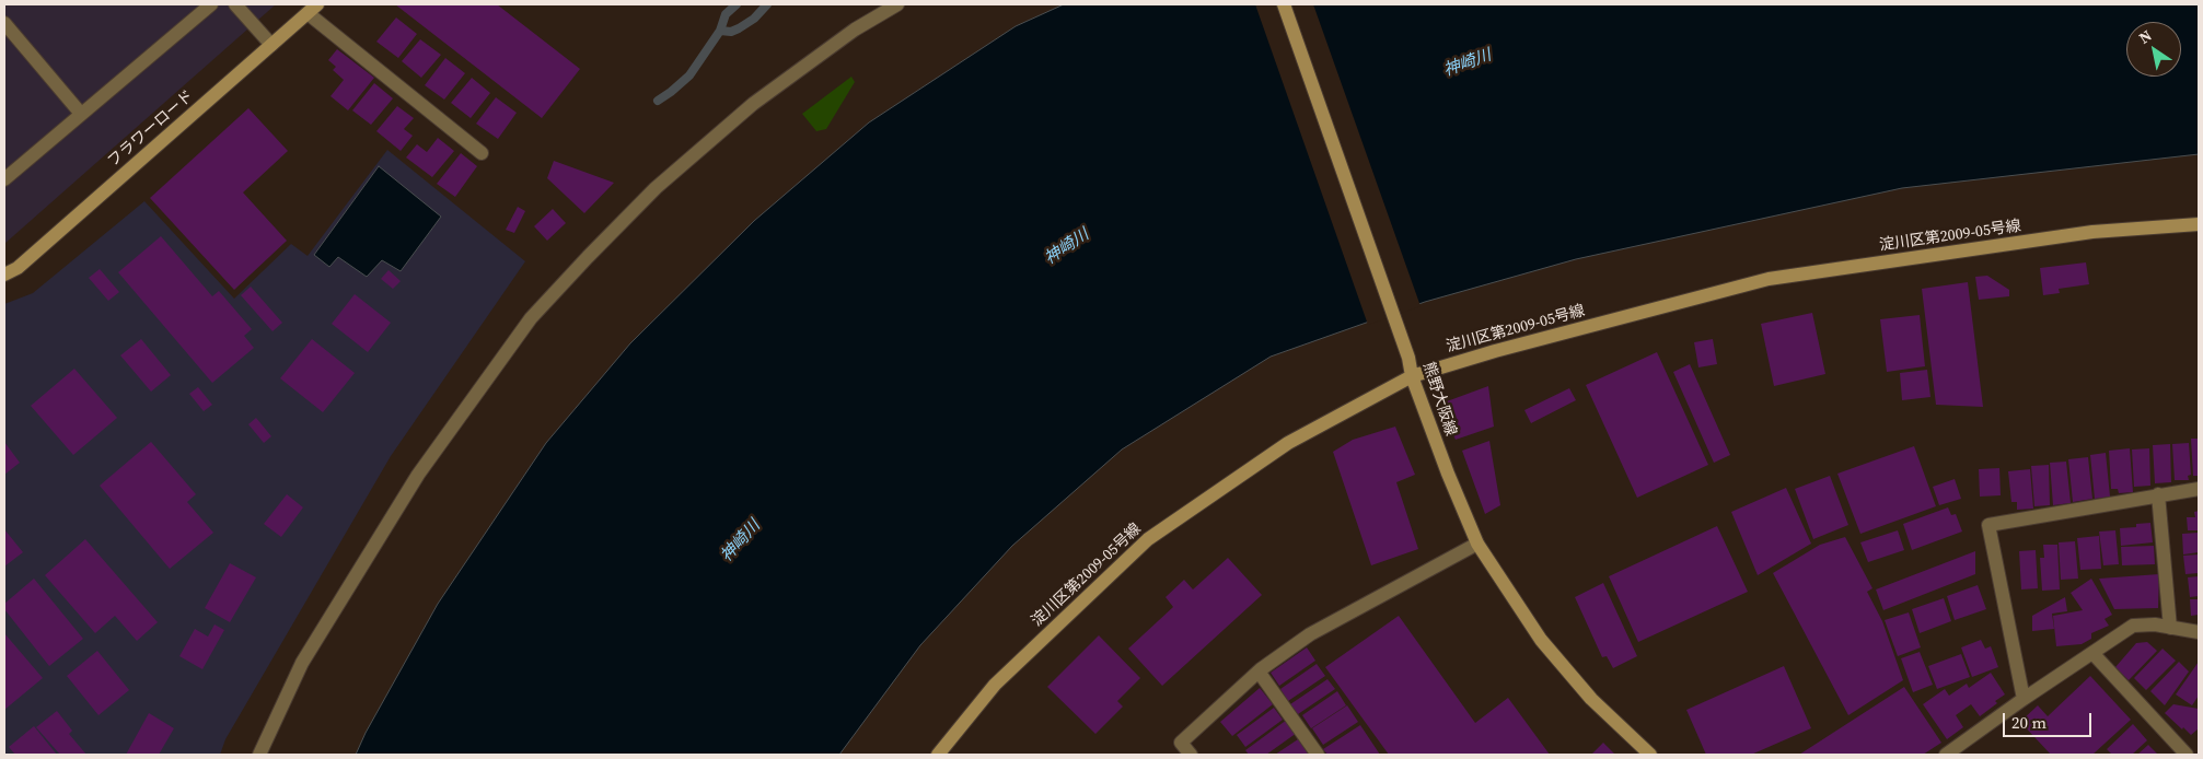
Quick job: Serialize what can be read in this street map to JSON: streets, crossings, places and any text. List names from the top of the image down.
{
  "streets": {
    "street": ["フラワーロード", "淀川区第2009-05号線", "熊野大阪線"]
  },
  "crossings": [
    ["淀川区第2009-05号線", "熊野大阪線"]
  ],
  "water": ["神崎川"],
  "scale_bar": "20 m",
  "north": "top left"
}
